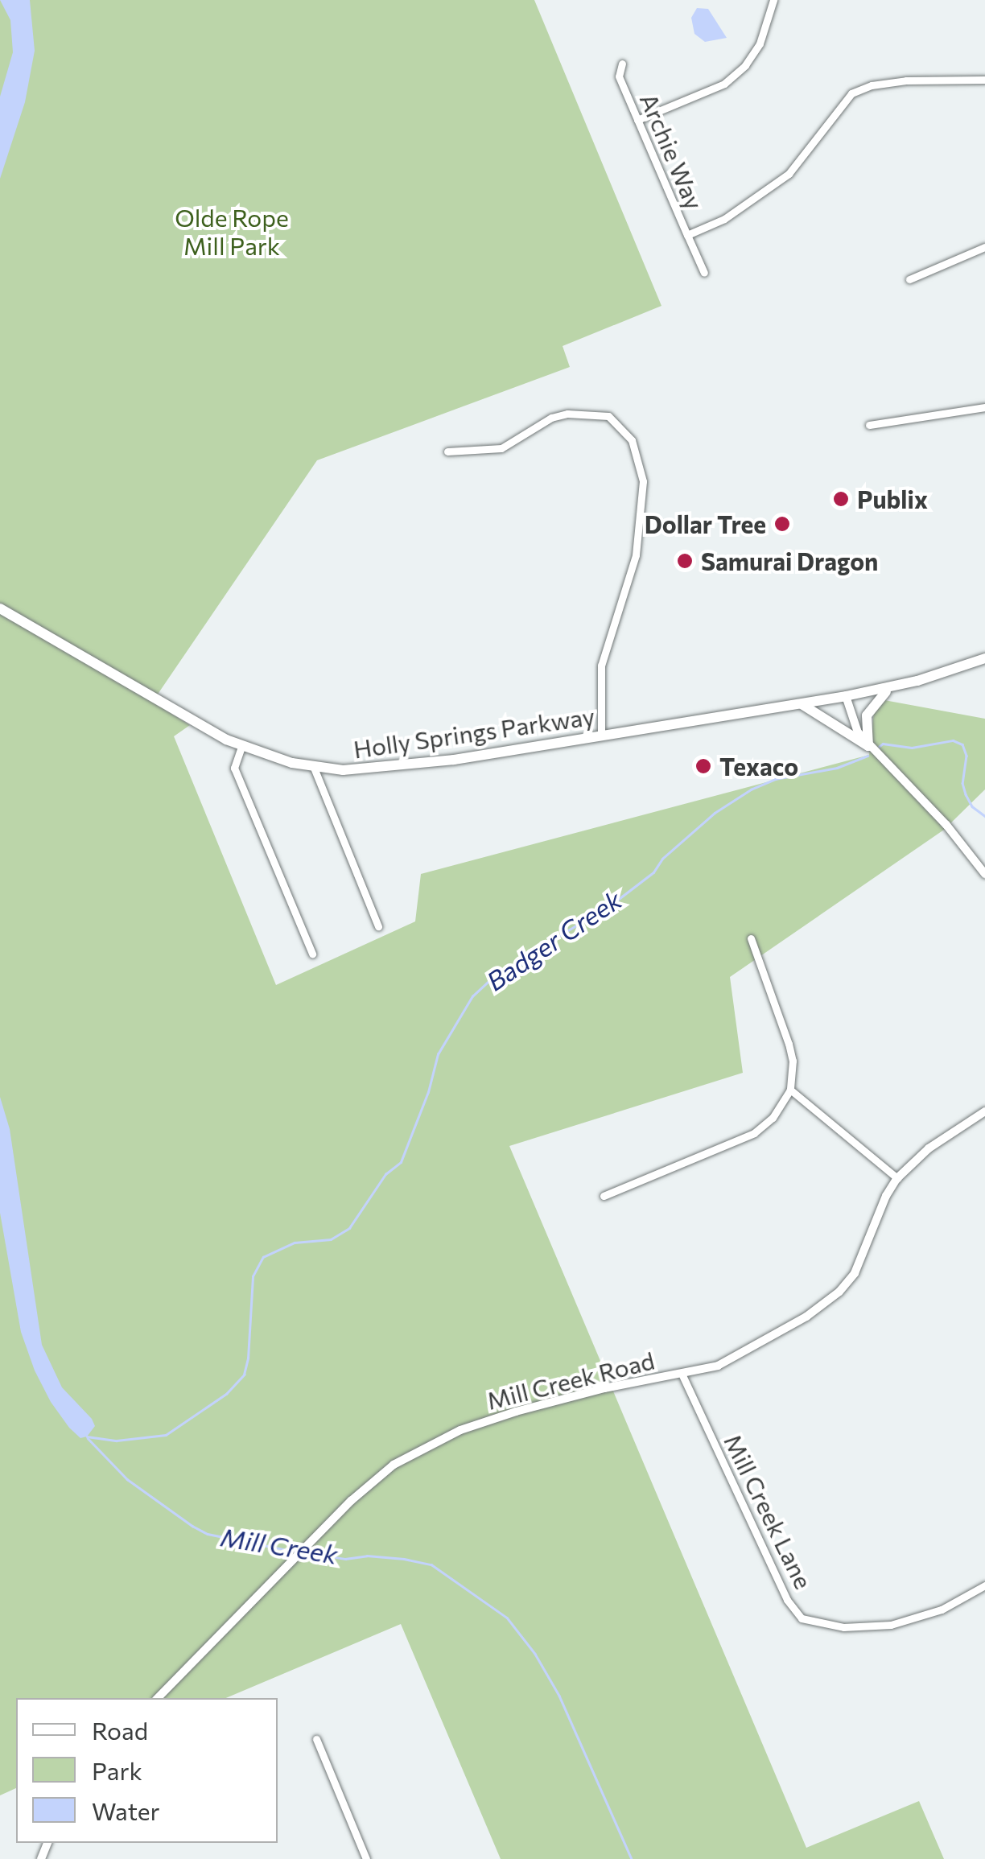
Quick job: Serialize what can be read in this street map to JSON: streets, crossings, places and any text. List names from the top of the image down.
{
  "streets": {
    "main road": ["Holly Springs Parkway"],
    "street": ["Archie Way", "Mill Creek Road", "Mill Creek Lane"]
  },
  "crossings": [
    ["Mill Creek Road", "Mill Creek Lane"]
  ],
  "water": ["Badger Creek", "Mill Creek"],
  "parks": ["Olde Rope Mill Park"],
  "places": [
    "Publix",
    "Dollar Tree",
    "Samurai Dragon",
    "Texaco"
  ],
  "legend": ["Road", "Park", "Water"]
}
